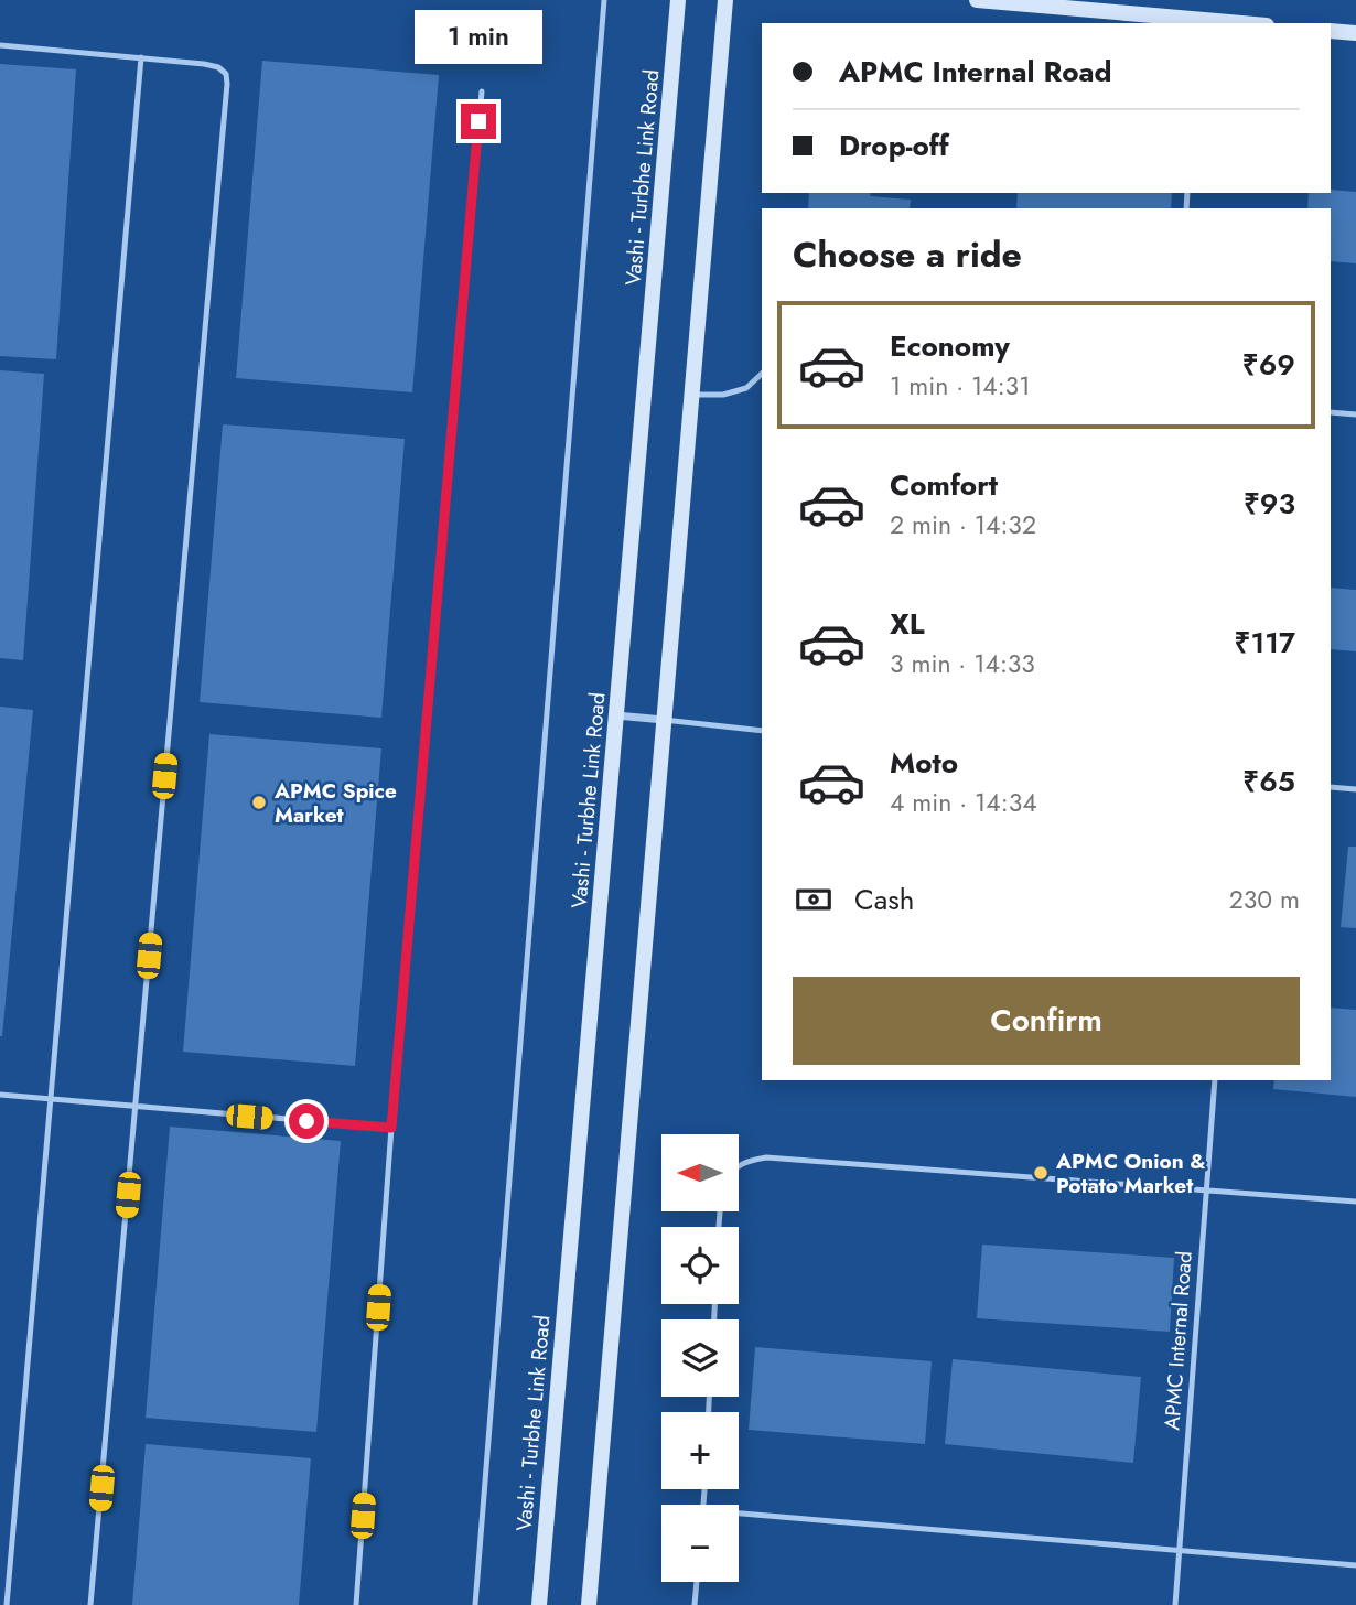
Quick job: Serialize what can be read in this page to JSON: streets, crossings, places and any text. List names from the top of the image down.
{
  "streets": {
    "main road": ["Vashi - Turbhe Link Road"],
    "lane": ["APMC Internal Road"]
  },
  "places": ["APMC Spice Market", "APMC Onion & Potato Market"],
  "north": "left",
  "page": {
    "bubble": "1 min",
    "banner": ["APMC Internal Road", "Drop-off"],
    "heading": "Choose a ride",
    "list": [
      {
        "name": "Economy",
        "note": "1 min · 14:31",
        "value": "₹69"
      },
      {
        "name": "Comfort",
        "note": "2 min · 14:32",
        "value": "₹93"
      },
      {
        "name": "XL",
        "note": "3 min · 14:33",
        "value": "₹117"
      },
      {
        "name": "Moto",
        "note": "4 min · 14:34",
        "value": "₹65"
      }
    ],
    "pay": ["Cash", "230 m"],
    "buttons": "Confirm",
    "map_buttons": ["+", "−"]
  }
}
